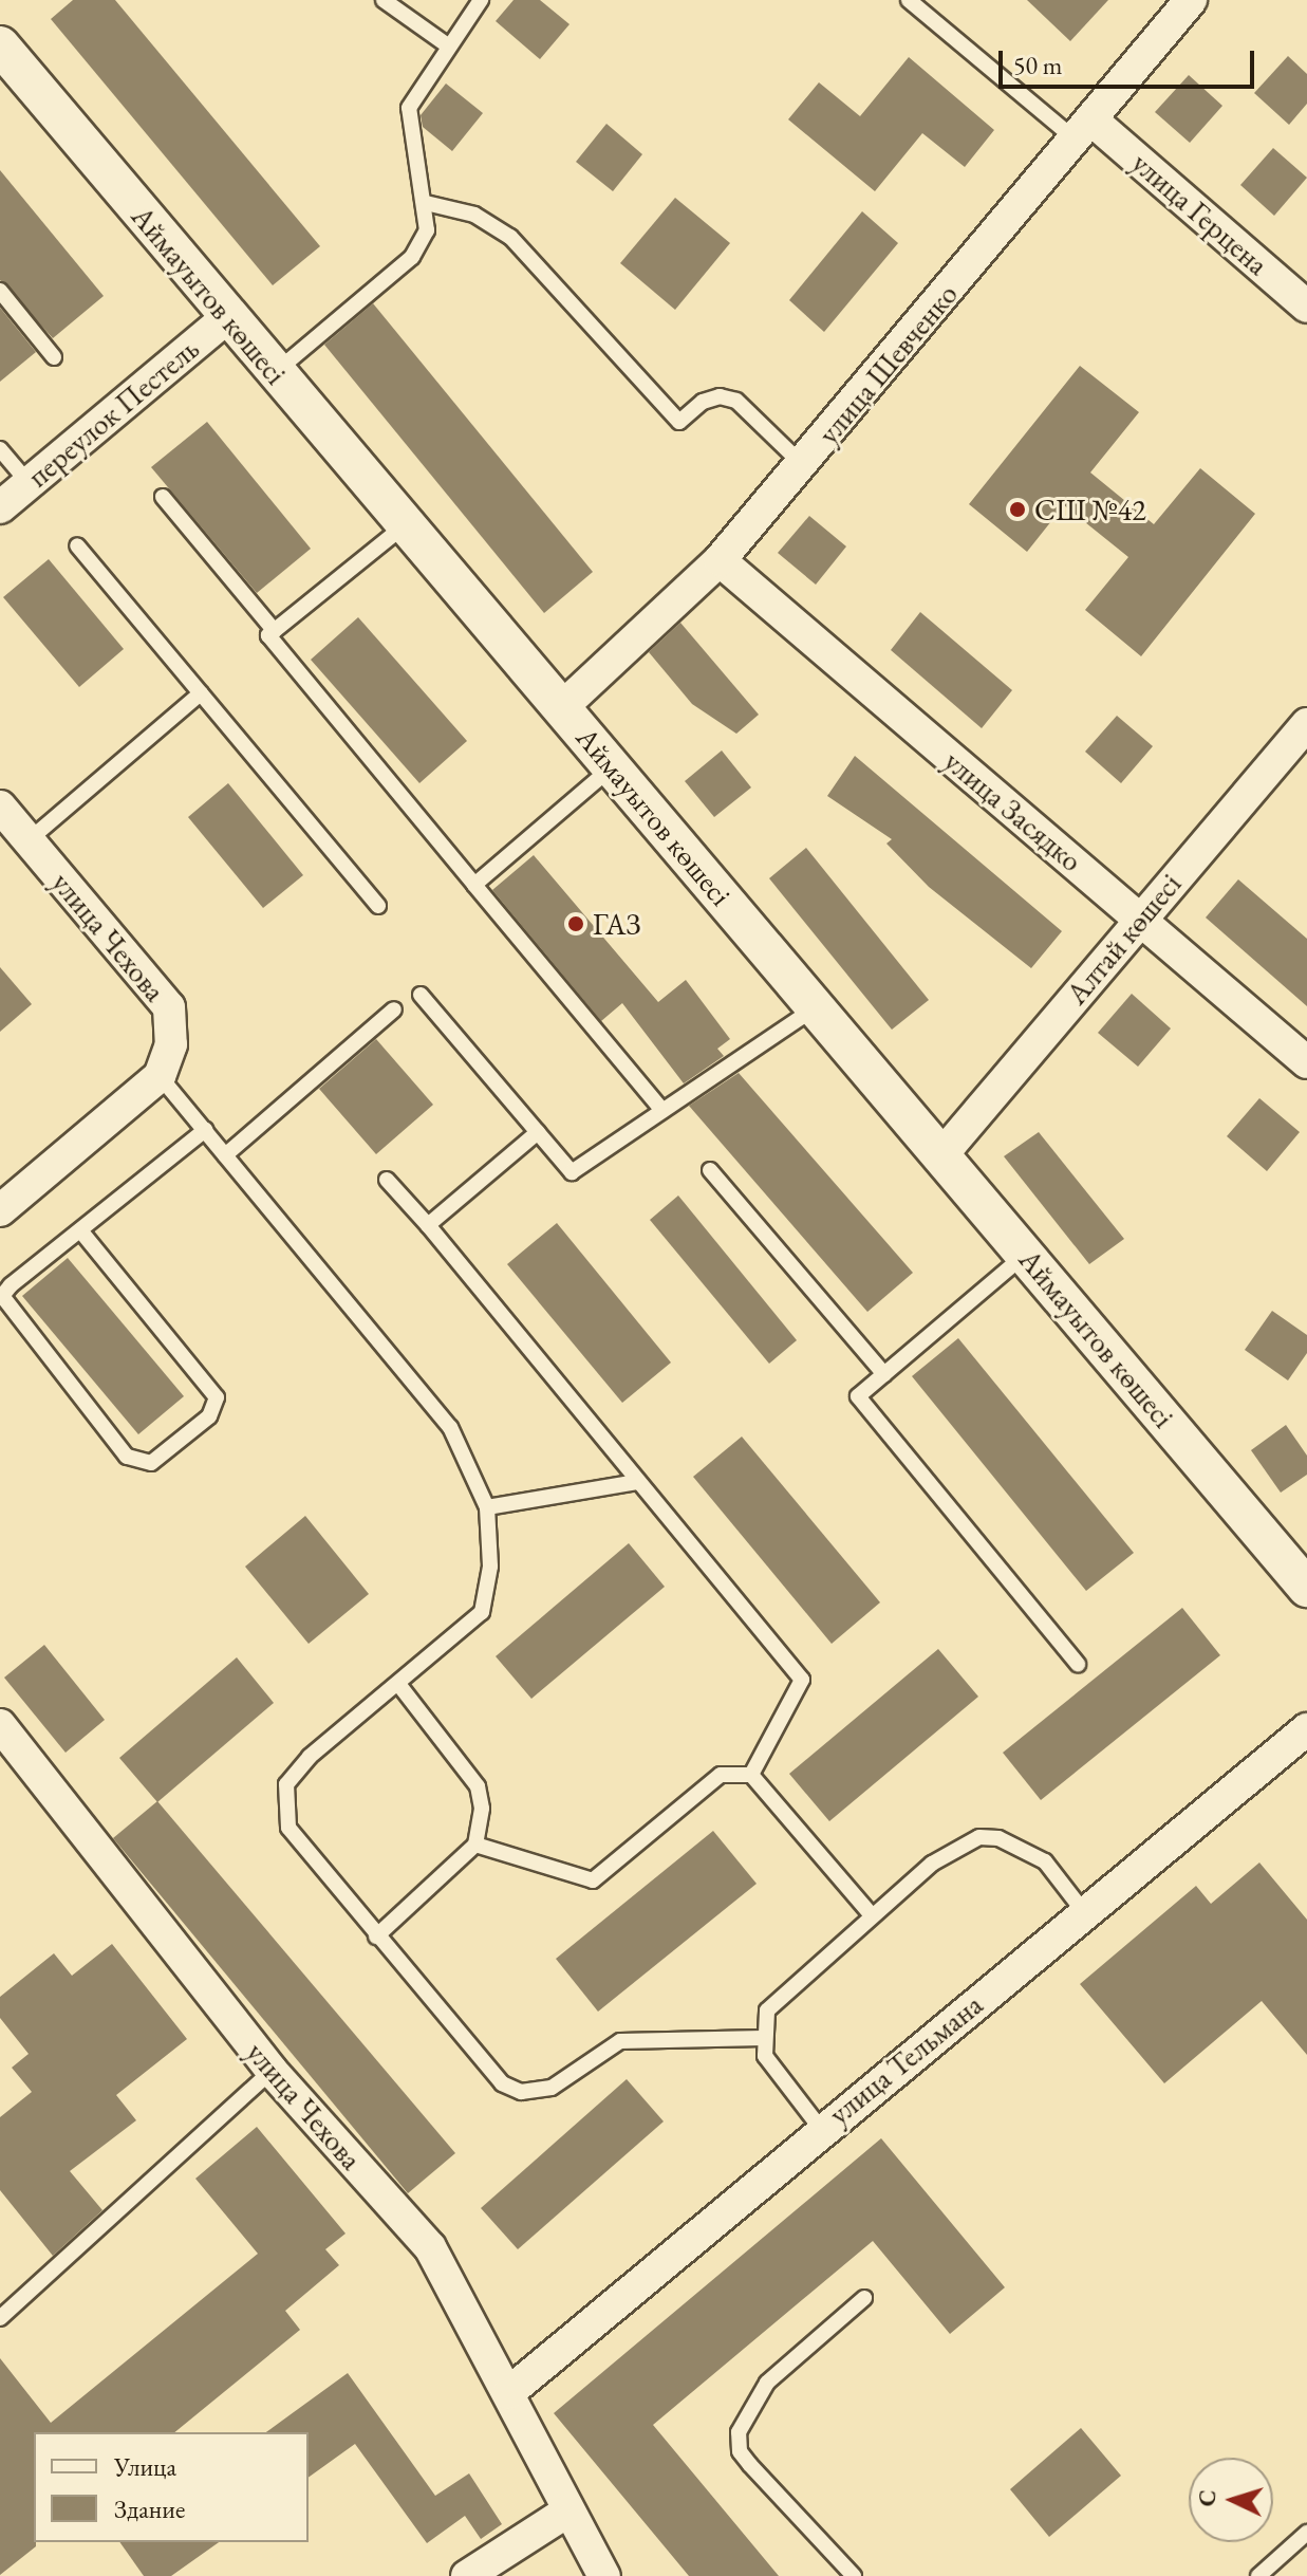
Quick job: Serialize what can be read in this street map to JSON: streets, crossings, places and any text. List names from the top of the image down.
{
  "streets": {
    "street": [
      "улица Герцена",
      "Аймауытов көшесі",
      "улица Шевченко",
      "переулок Пестель",
      "улица Засядко",
      "улица Чехова",
      "Алтай көшесі",
      "улица Тельмана"
    ]
  },
  "crossings": [
    ["улица Герцена", "улица Шевченко"],
    ["Аймауытов көшесі", "улица Шевченко"],
    ["Аймауытов көшесі", "переулок Пестель"],
    ["Аймауытов көшесі", "Алтай көшесі"],
    ["улица Шевченко", "улица Засядко"],
    ["улица Засядко", "Алтай көшесі"],
    ["улица Чехова", "улица Тельмана"]
  ],
  "places": ["СШ №42", "ГАЗ"],
  "legend": ["Улица", "Здание"],
  "scale_bar": "50 m",
  "north": "left"
}
